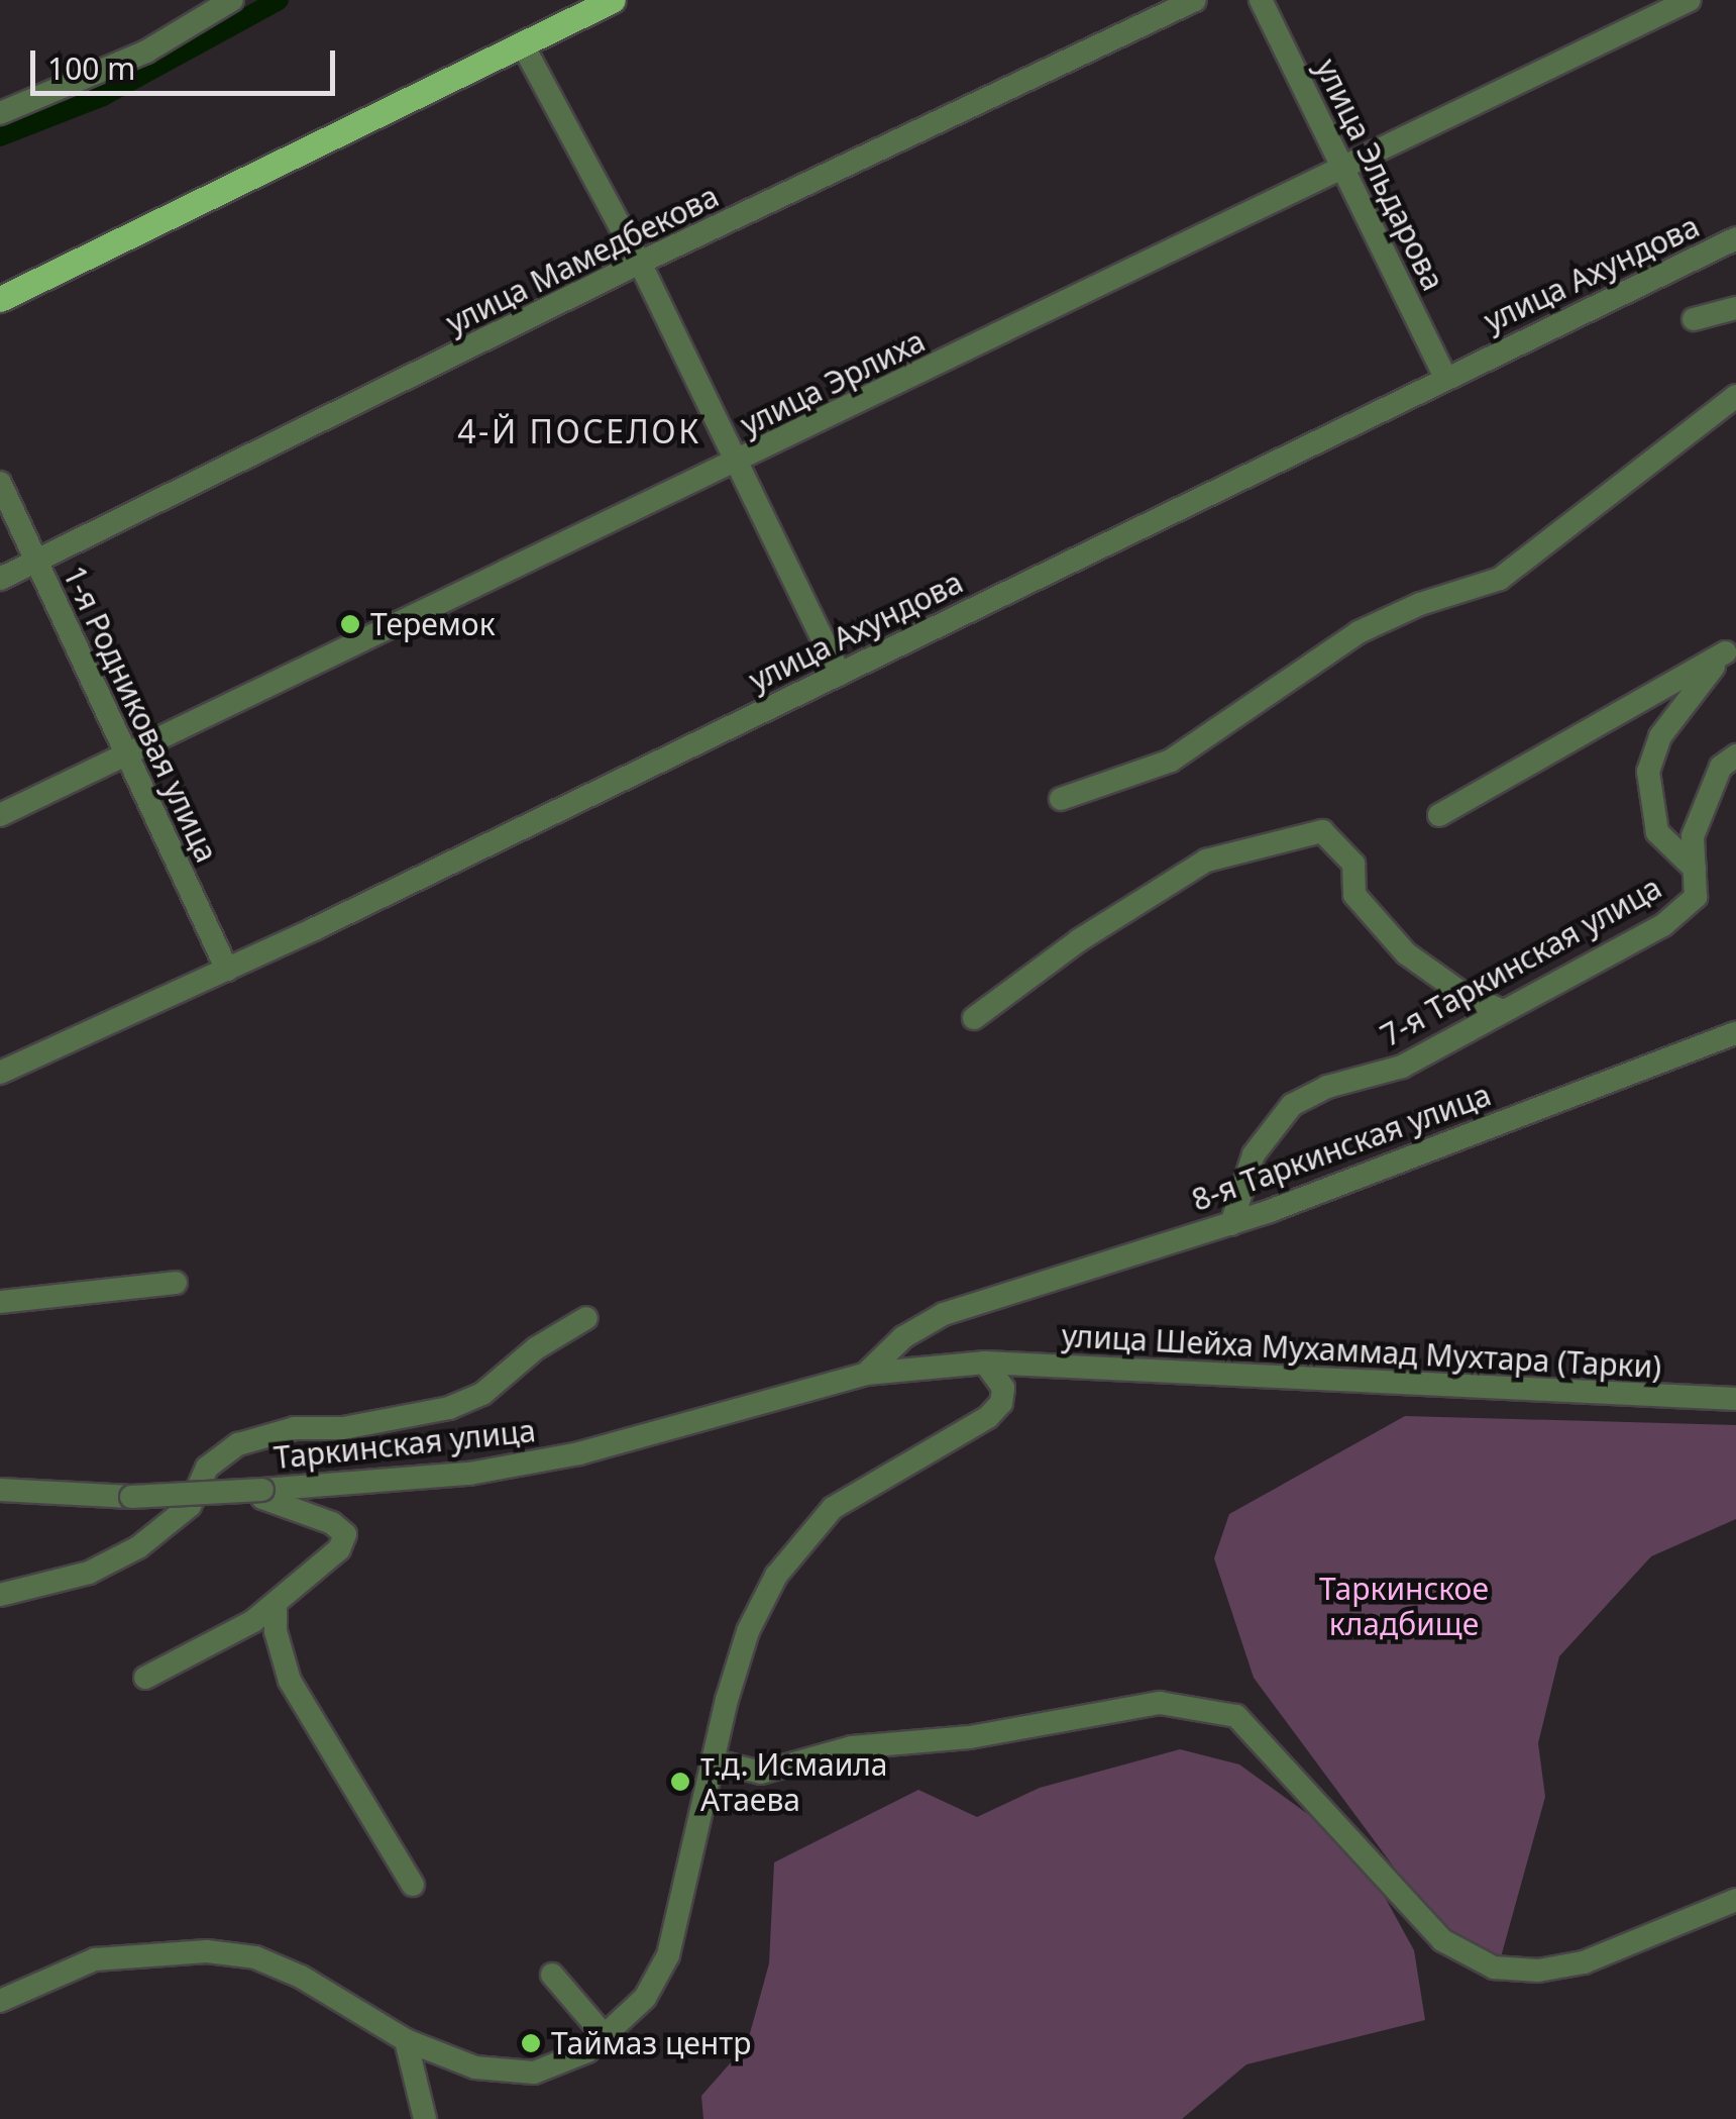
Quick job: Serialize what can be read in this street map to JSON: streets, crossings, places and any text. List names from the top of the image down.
{
  "streets": {
    "street": [
      "улица Эльдарова",
      "улица Мамедбекова",
      "улица Ахундова",
      "улица Эрлиха",
      "1-я Родниковая улица",
      "7-я Таркинская улица",
      "8-я Таркинская улица",
      "улица Шейха Мухаммад Мухтара (Тарки)",
      "Таркинская улица"
    ]
  },
  "crossings": [
    ["улица Эльдарова", "улица Ахундова"],
    ["улица Эльдарова", "улица Эрлиха"],
    ["улица Мамедбекова", "1-я Родниковая улица"],
    ["улица Ахундова", "1-я Родниковая улица"],
    ["улица Эрлиха", "1-я Родниковая улица"],
    ["7-я Таркинская улица", "8-я Таркинская улица"],
    ["8-я Таркинская улица", "улица Шейха Мухаммад Мухтара (Тарки)"],
    ["8-я Таркинская улица", "Таркинская улица"],
    ["улица Шейха Мухаммад Мухтара (Тарки)", "Таркинская улица"]
  ],
  "districts": ["4-Й ПОСЕЛОК"],
  "parks": ["Таркинское кладбище"],
  "places": ["Теремок", "т.д. Исмаила Атаева", "Таймаз центр"],
  "scale_bar": "100 m"
}
